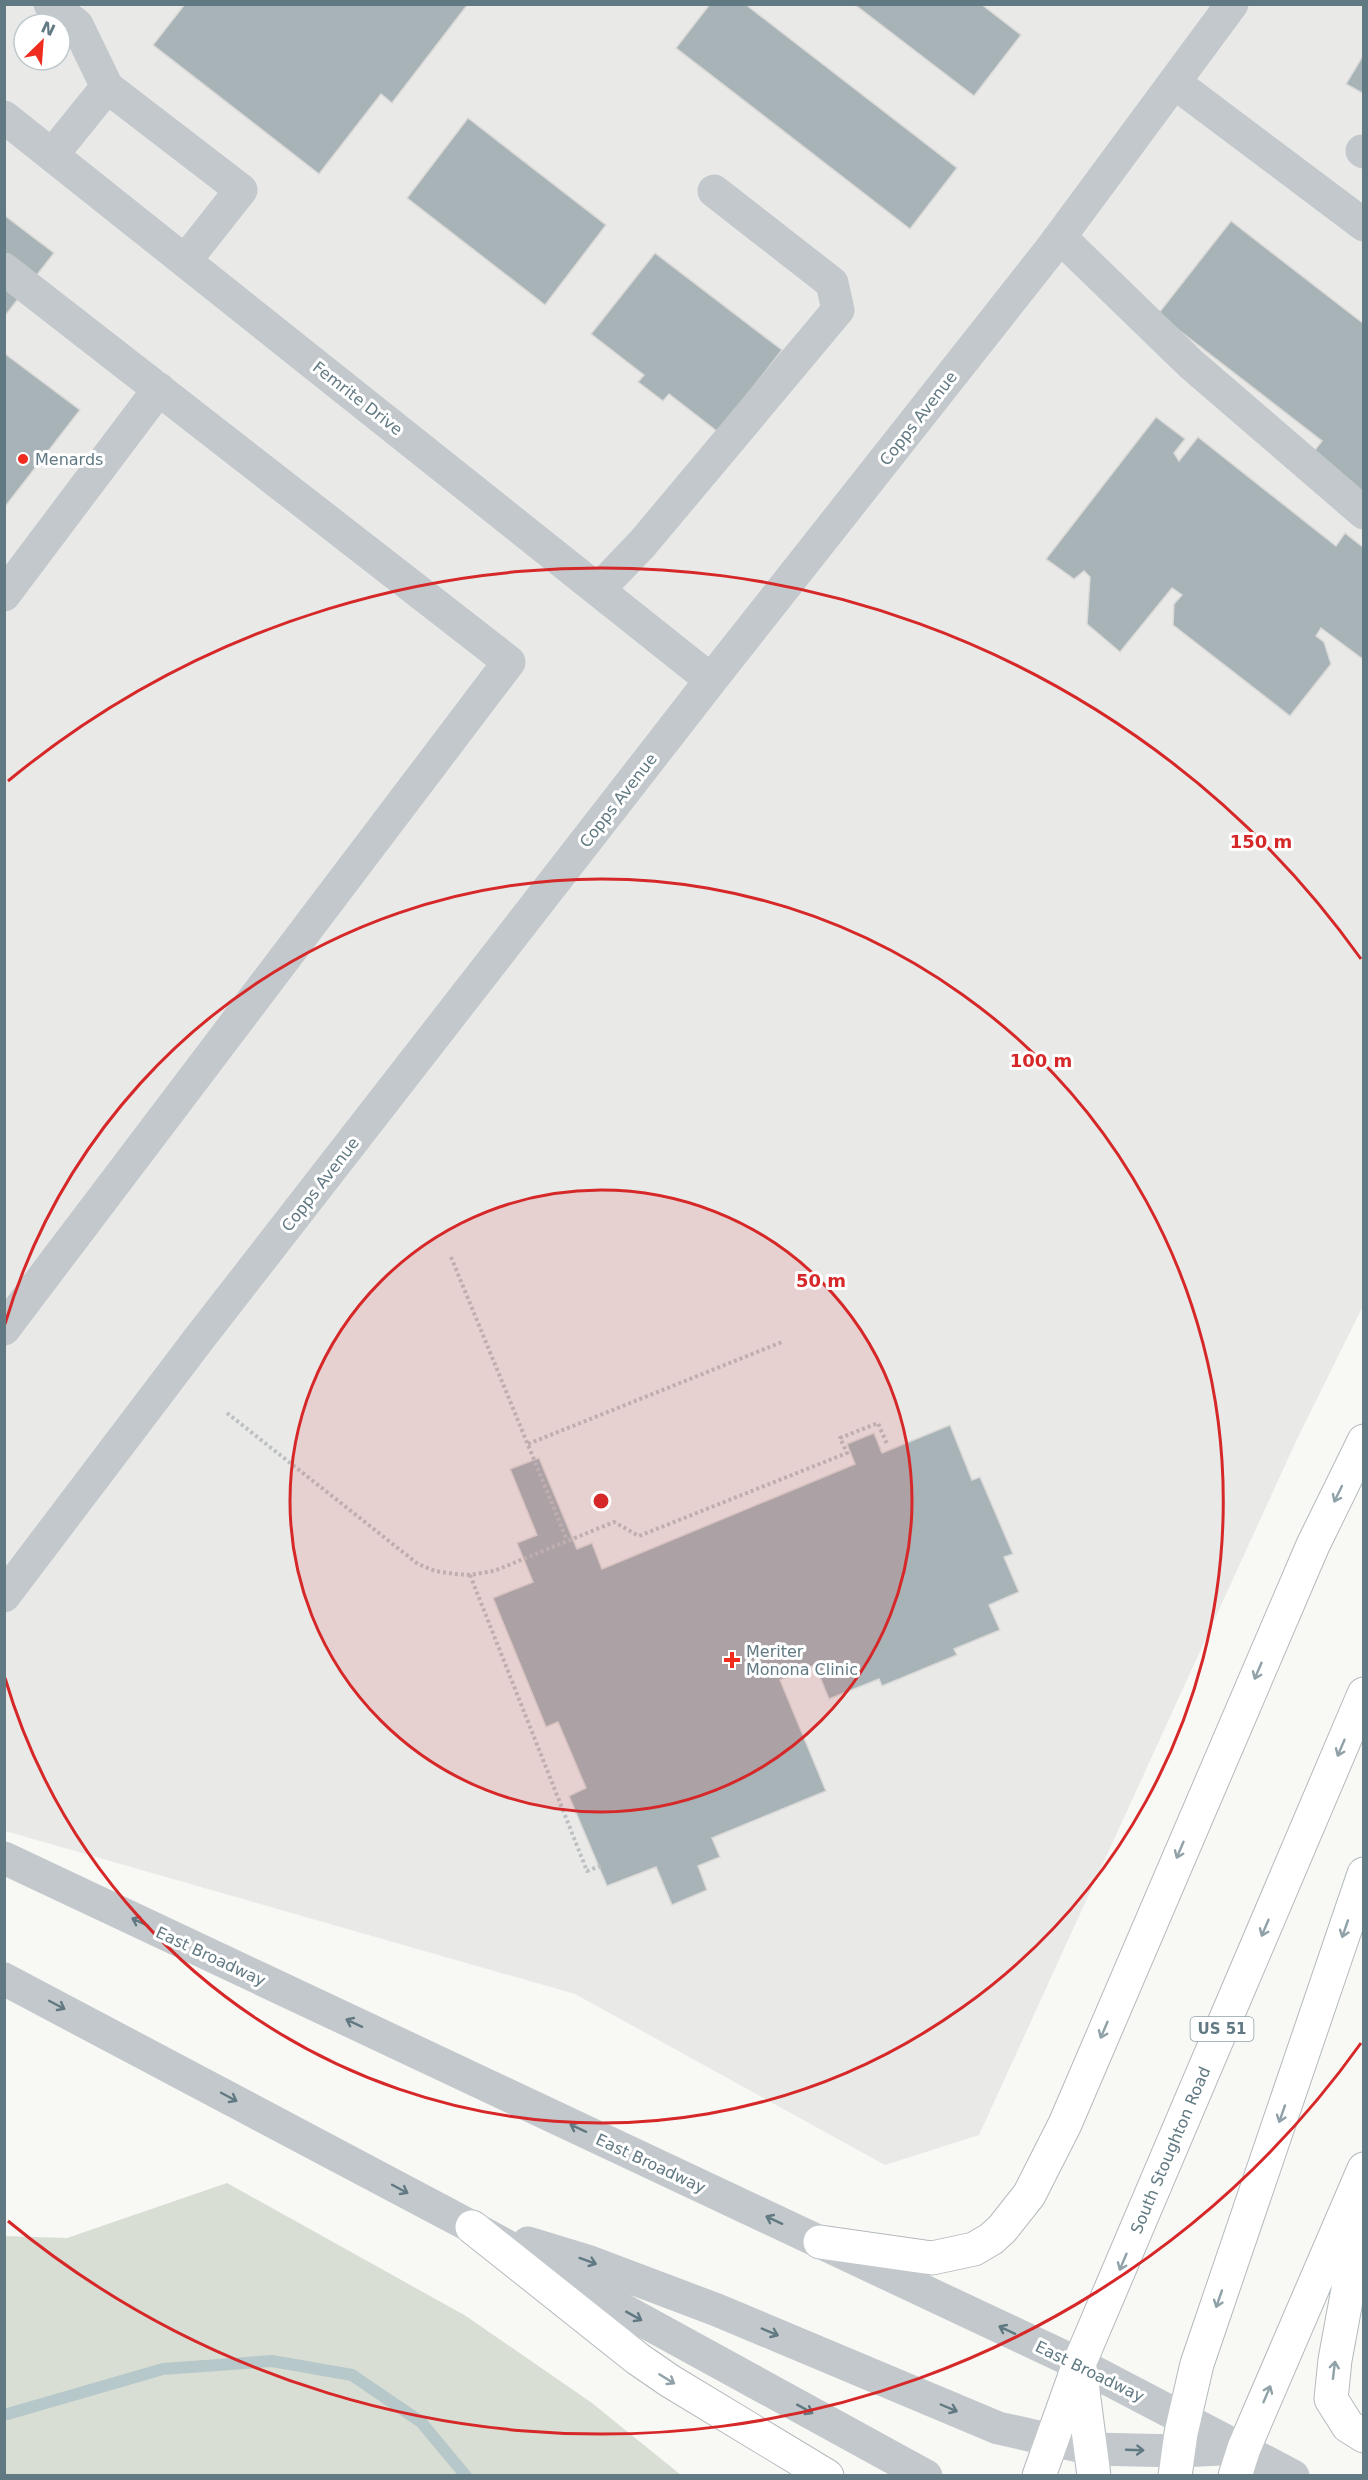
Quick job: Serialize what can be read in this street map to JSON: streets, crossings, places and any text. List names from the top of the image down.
{
  "streets": {
    "main road": ["US 51", "South Stoughton Road"],
    "street": ["Femrite Drive", "Copps Avenue", "East Broadway"]
  },
  "crossings": [
    ["Femrite Drive", "Copps Avenue"],
    ["East Broadway", "South Stoughton Road"]
  ],
  "places": {
    "other": ["Menards"],
    "health": ["Meriter Monona Clinic"]
  },
  "north": "top right",
  "rings": ["150 m", "100 m", "50 m"]
}
